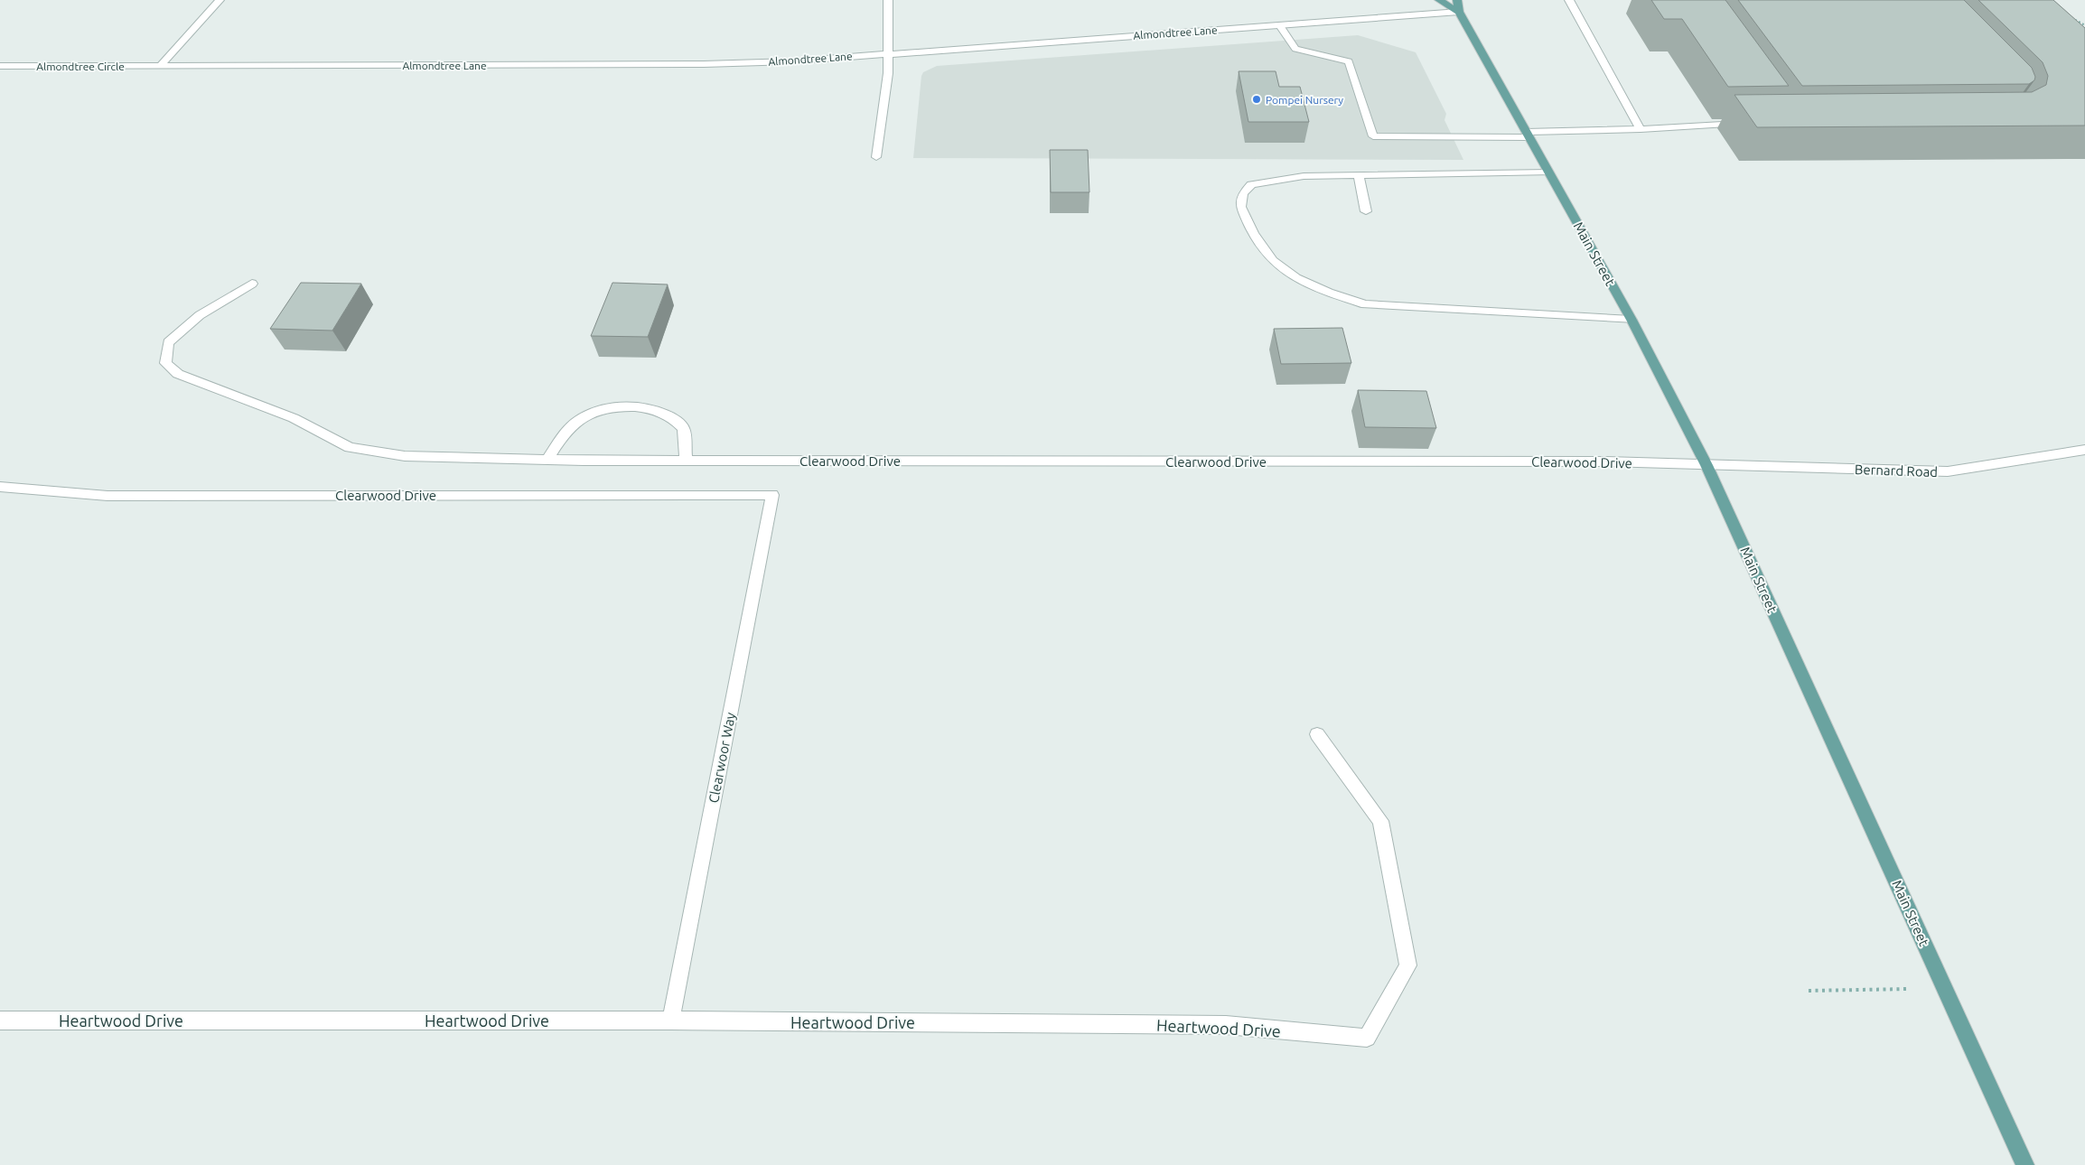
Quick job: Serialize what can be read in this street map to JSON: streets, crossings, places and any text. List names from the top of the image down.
{
  "streets": {
    "main road": ["Main Street"],
    "street": [
      "Almondtree Lane",
      "Almondtree Circle",
      "Clearwood Drive",
      "Bernard Road",
      "Clearwoor Way",
      "Heartwood Drive"
    ]
  },
  "crossings": [
    ["Almondtree Lane", "Almondtree Circle"],
    ["Almondtree Lane", "Main Street"],
    ["Main Street", "Clearwood Drive"],
    ["Main Street", "Bernard Road"],
    ["Clearwood Drive", "Bernard Road"],
    ["Clearwood Drive", "Clearwoor Way"],
    ["Clearwoor Way", "Heartwood Drive"]
  ],
  "places": ["Pompei Nursery"]
}
